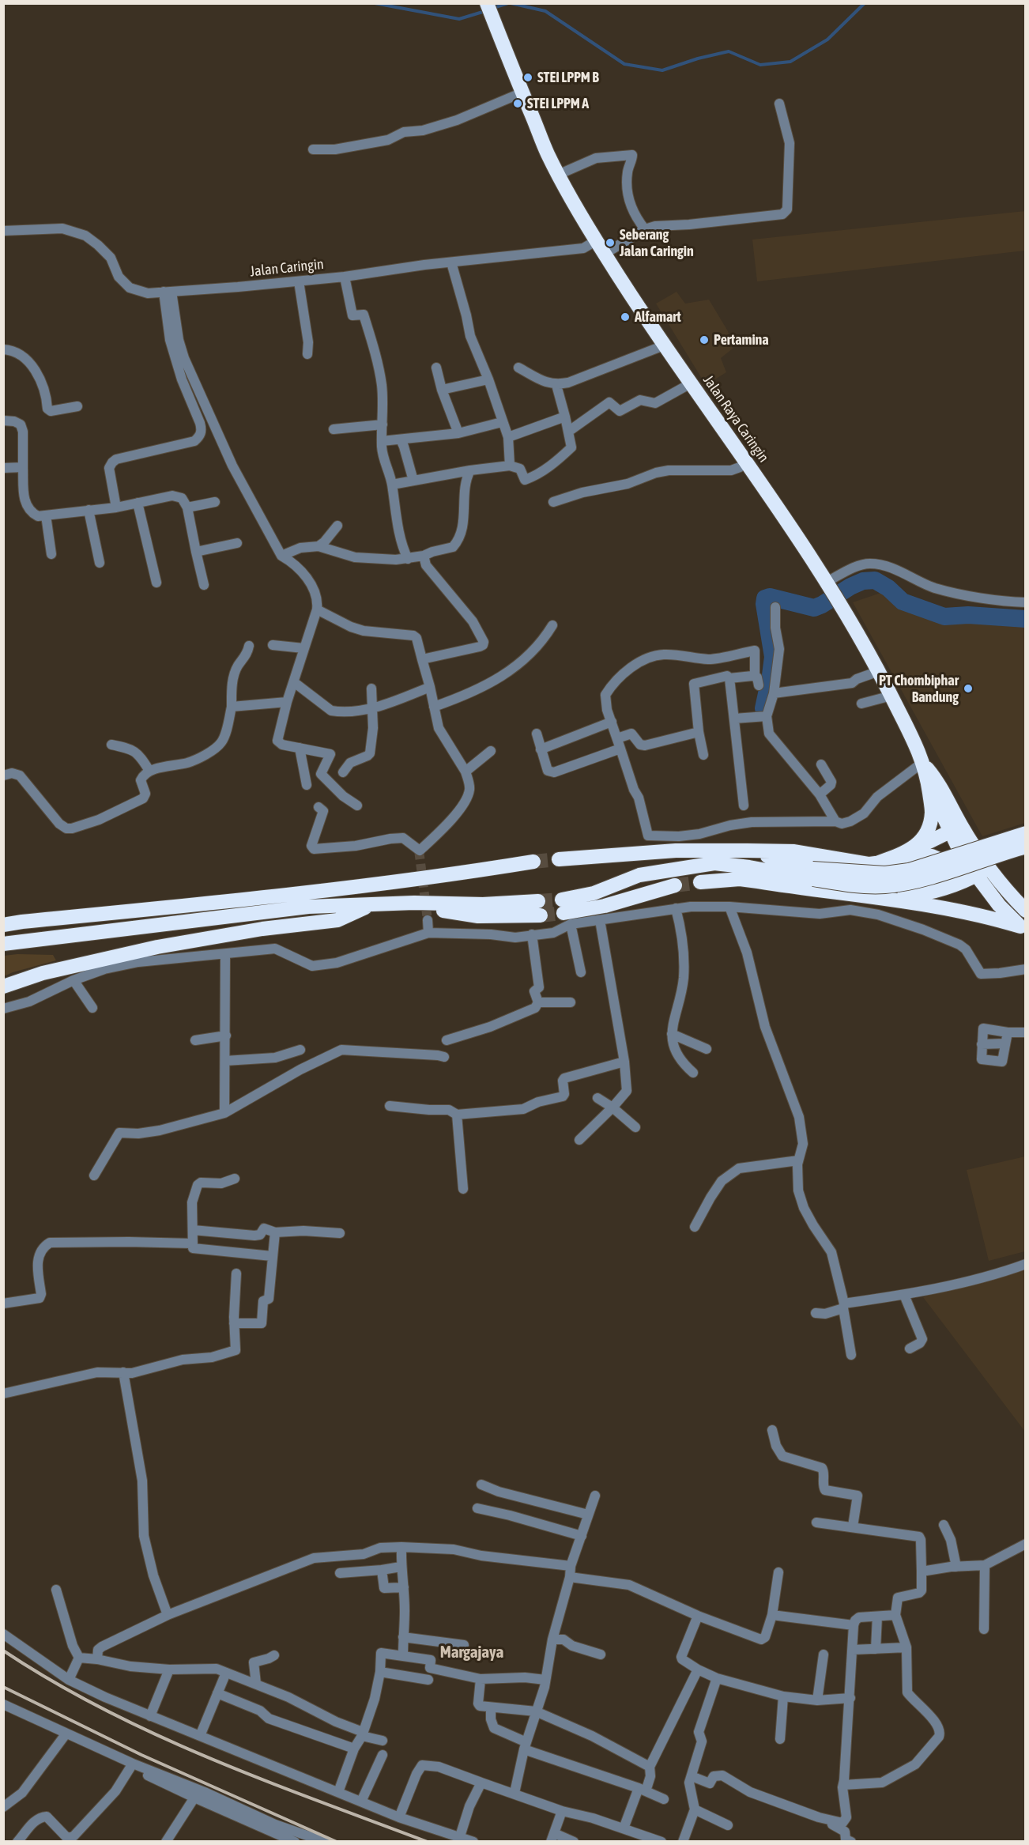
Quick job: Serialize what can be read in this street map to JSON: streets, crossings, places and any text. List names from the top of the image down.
{
  "streets": {
    "highway": ["Jalan Raya Caringin"],
    "street": ["Jalan Caringin"]
  },
  "crossings": [
    ["Jalan Caringin", "Jalan Raya Caringin"]
  ],
  "districts": ["Margajaya"],
  "places": [
    "STEI LPPM B",
    "STEI LPPM A",
    "Seberang Jalan Caringin",
    "Alfamart",
    "Pertamina",
    "PT Chombiphar Bandung"
  ]
}
